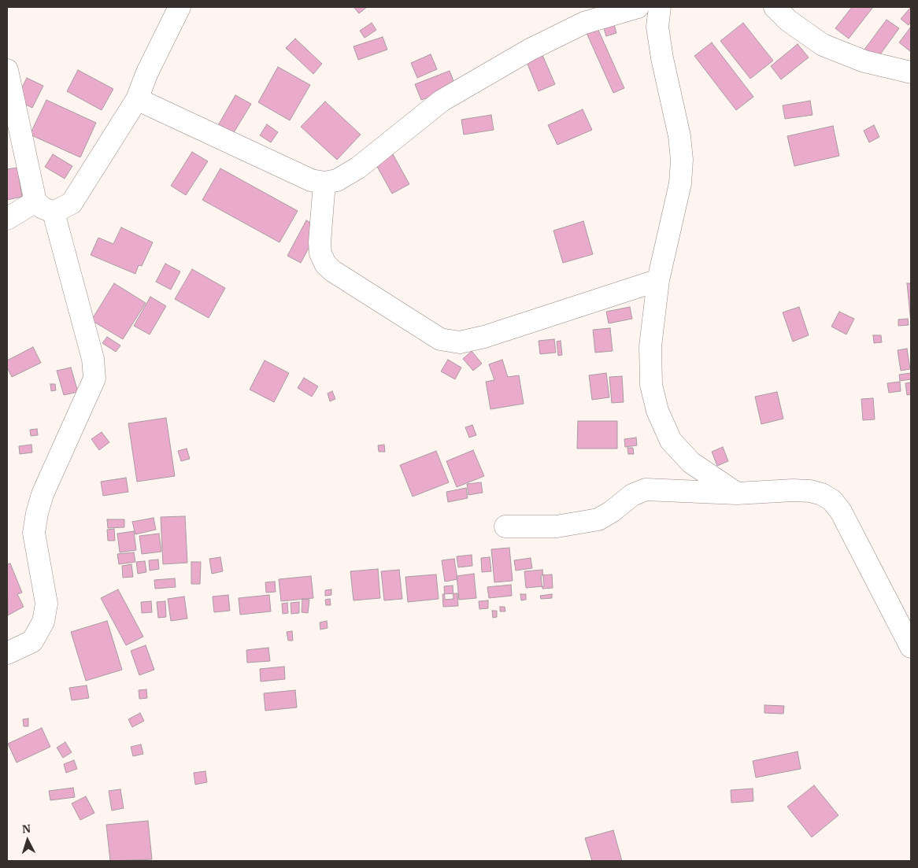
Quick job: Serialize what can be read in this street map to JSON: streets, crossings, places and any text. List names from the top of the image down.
{
  "north": "top"
}
